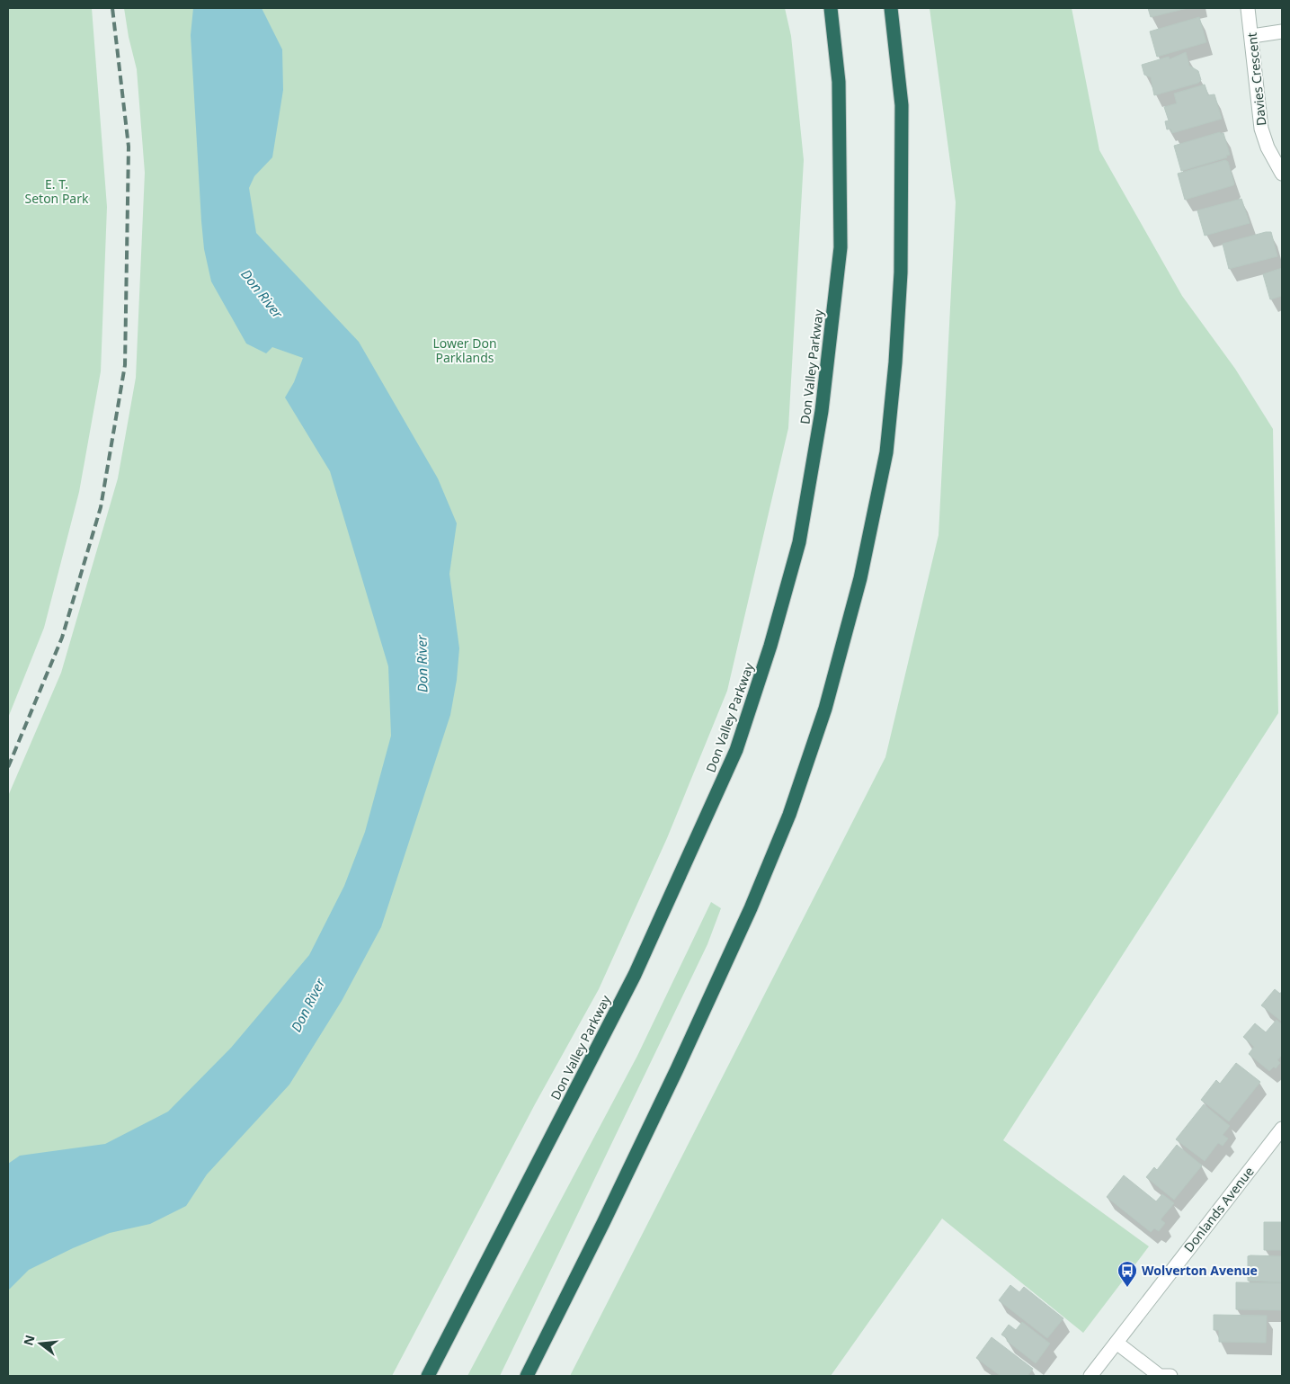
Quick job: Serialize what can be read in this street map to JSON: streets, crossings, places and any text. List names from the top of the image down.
{
  "streets": {
    "highway": ["Don Valley Parkway"],
    "street": ["Davies Crescent", "Donlands Avenue"]
  },
  "water": ["Don River"],
  "parks": ["E. T. Seton Park", "Lower Don Parklands"],
  "places": {
    "bus stop": ["Wolverton Avenue"]
  },
  "north": "left"
}
